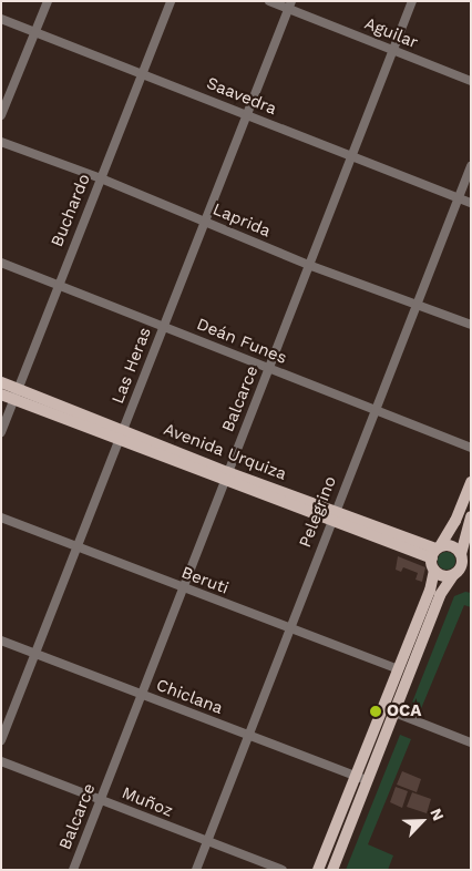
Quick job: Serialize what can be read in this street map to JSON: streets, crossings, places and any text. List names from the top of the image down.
{
  "streets": {
    "main road": ["Avenida Urquiza"],
    "street": [
      "Aguilar",
      "Saavedra",
      "Buchardo",
      "Laprida",
      "Deán Funes",
      "Las Heras",
      "Balcarce",
      "Pelegrino",
      "Beruti",
      "Chiclana",
      "Muñoz"
    ]
  },
  "crossings": [
    ["Aguilar", "Las Heras"],
    ["Aguilar", "Balcarce"],
    ["Saavedra", "Buchardo"],
    ["Saavedra", "Las Heras"],
    ["Saavedra", "Balcarce"],
    ["Saavedra", "Pelegrino"],
    ["Buchardo", "Laprida"],
    ["Buchardo", "Deán Funes"],
    ["Buchardo", "Avenida Urquiza"],
    ["Laprida", "Las Heras"],
    ["Laprida", "Balcarce"],
    ["Laprida", "Pelegrino"],
    ["Deán Funes", "Las Heras"],
    ["Deán Funes", "Balcarce"],
    ["Deán Funes", "Pelegrino"],
    ["Las Heras", "Avenida Urquiza"],
    ["Las Heras", "Beruti"],
    ["Las Heras", "Chiclana"],
    ["Balcarce", "Avenida Urquiza"],
    ["Balcarce", "Beruti"],
    ["Balcarce", "Chiclana"],
    ["Balcarce", "Muñoz"],
    ["Avenida Urquiza", "Pelegrino"],
    ["Pelegrino", "Beruti"],
    ["Pelegrino", "Chiclana"],
    ["Pelegrino", "Muñoz"]
  ],
  "places": ["OCA"],
  "north": "top right"
}
